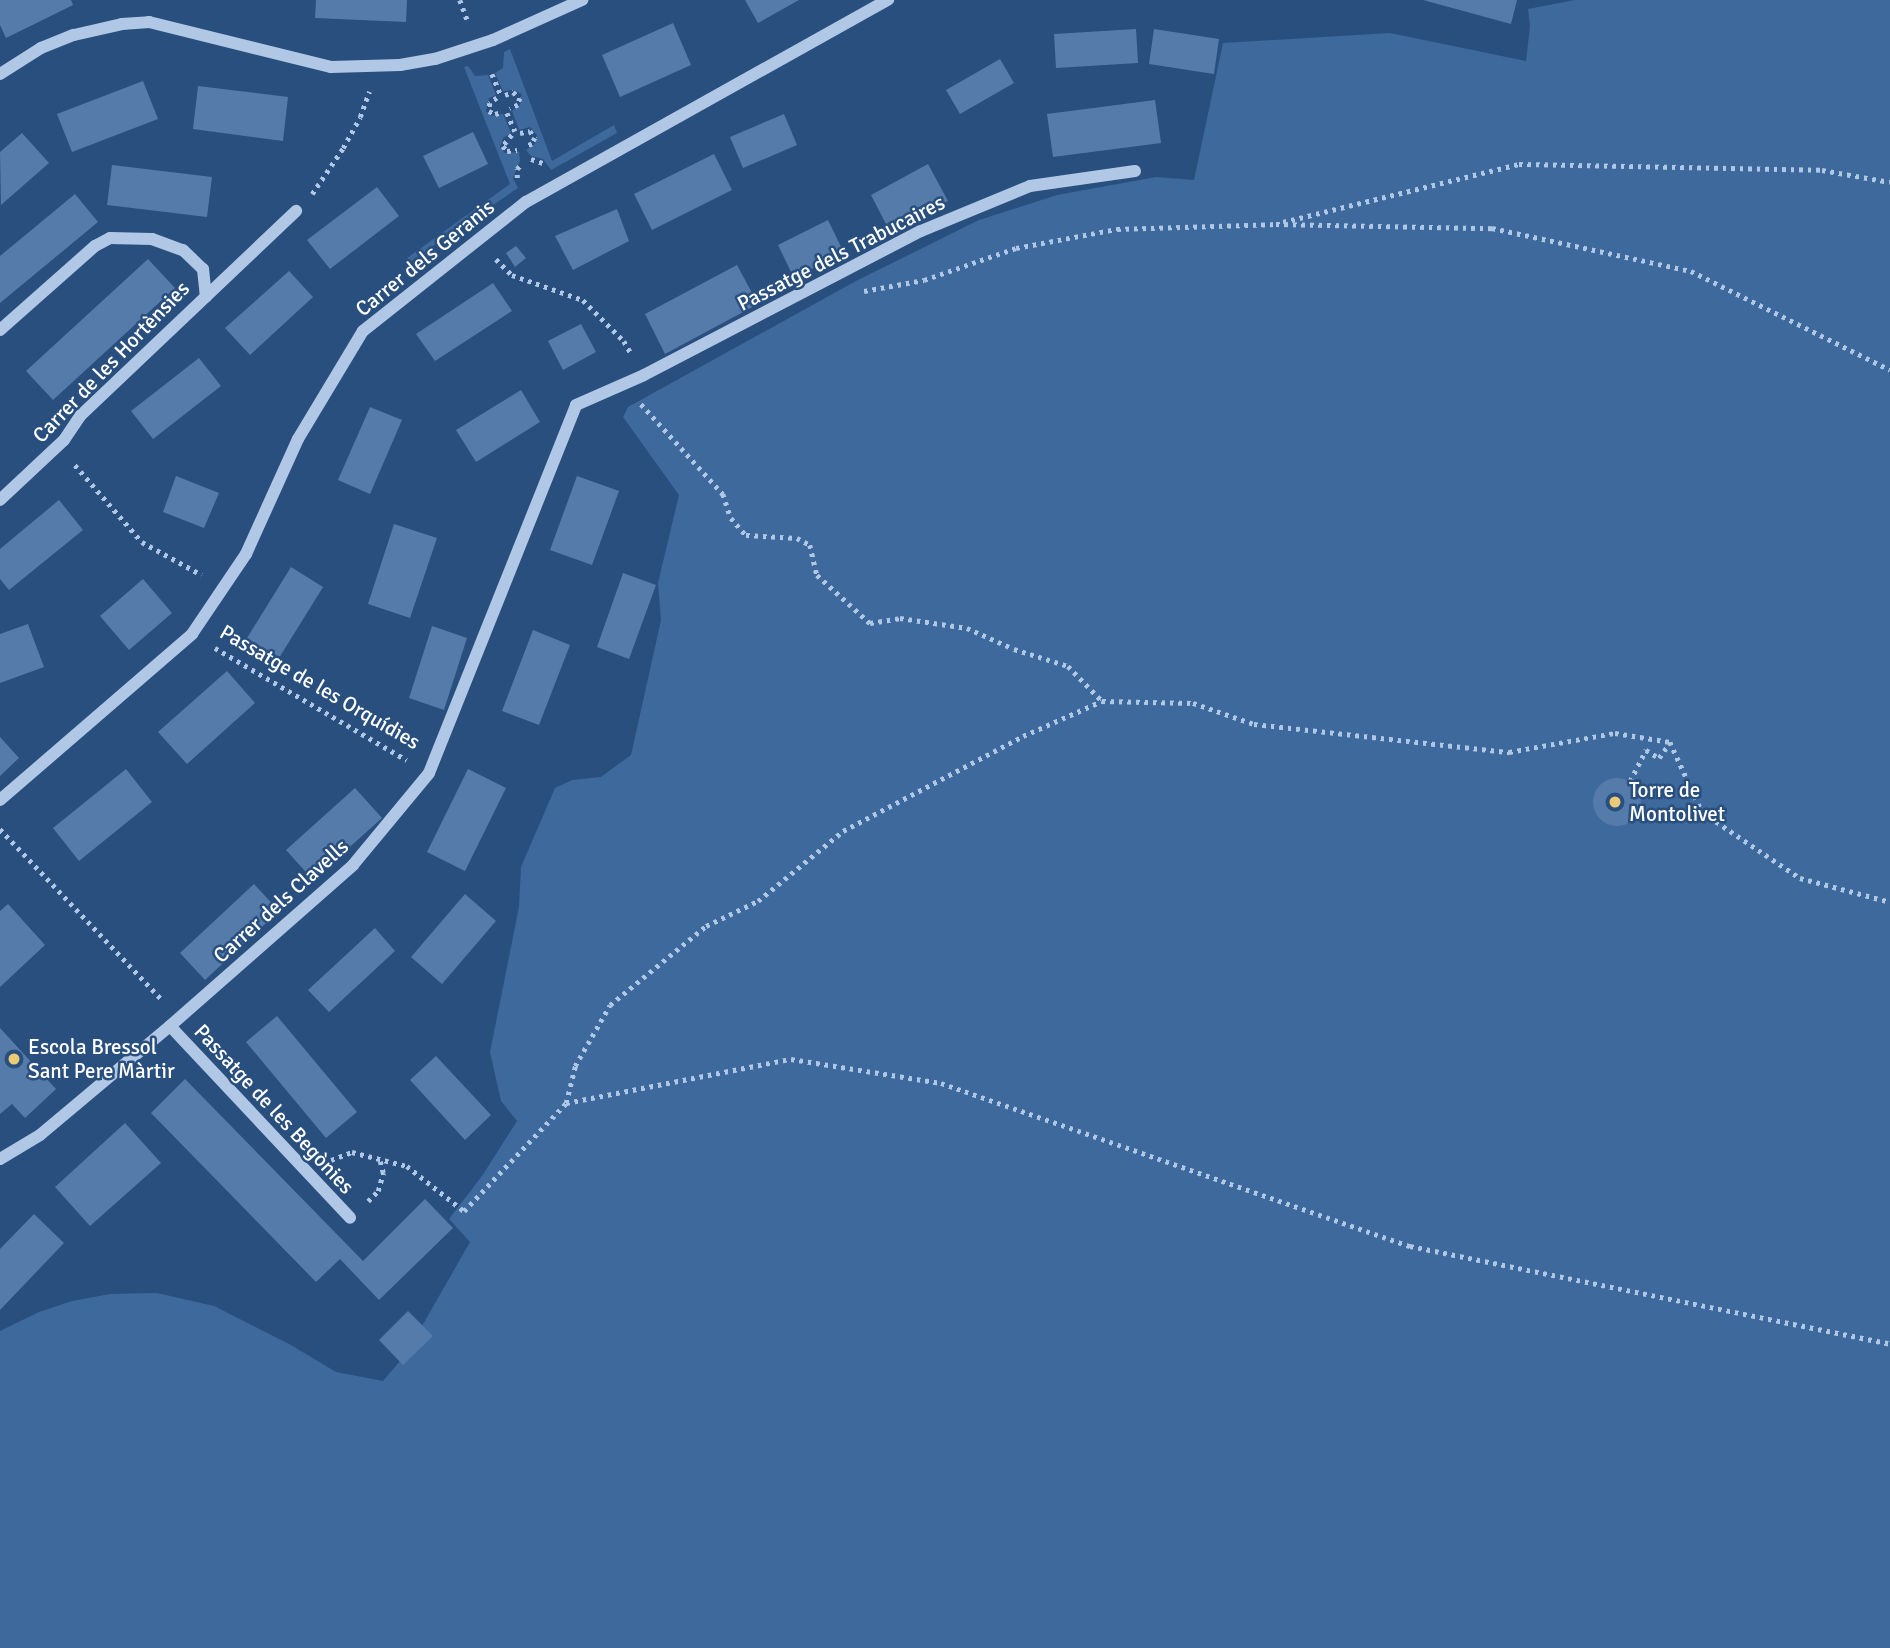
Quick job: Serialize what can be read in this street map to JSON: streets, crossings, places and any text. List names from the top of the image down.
{
  "streets": {
    "street": [
      "Passatge dels Trabucaires",
      "Carrer dels Geranis",
      "Carrer de les Hortènsies",
      "Carrer dels Clavells",
      "Passatge de les Begònies"
    ],
    "path": ["Passatge de les Orquídies"]
  },
  "crossings": [
    ["Passatge dels Trabucaires", "Carrer dels Clavells"],
    ["Carrer dels Geranis", "Passatge de les Orquídies"],
    ["Passatge de les Orquídies", "Carrer dels Clavells"],
    ["Carrer dels Clavells", "Passatge de les Begònies"]
  ],
  "places": ["Torre de Montolivet", "Escola Bressol Sant Pere Màrtir"]
}
